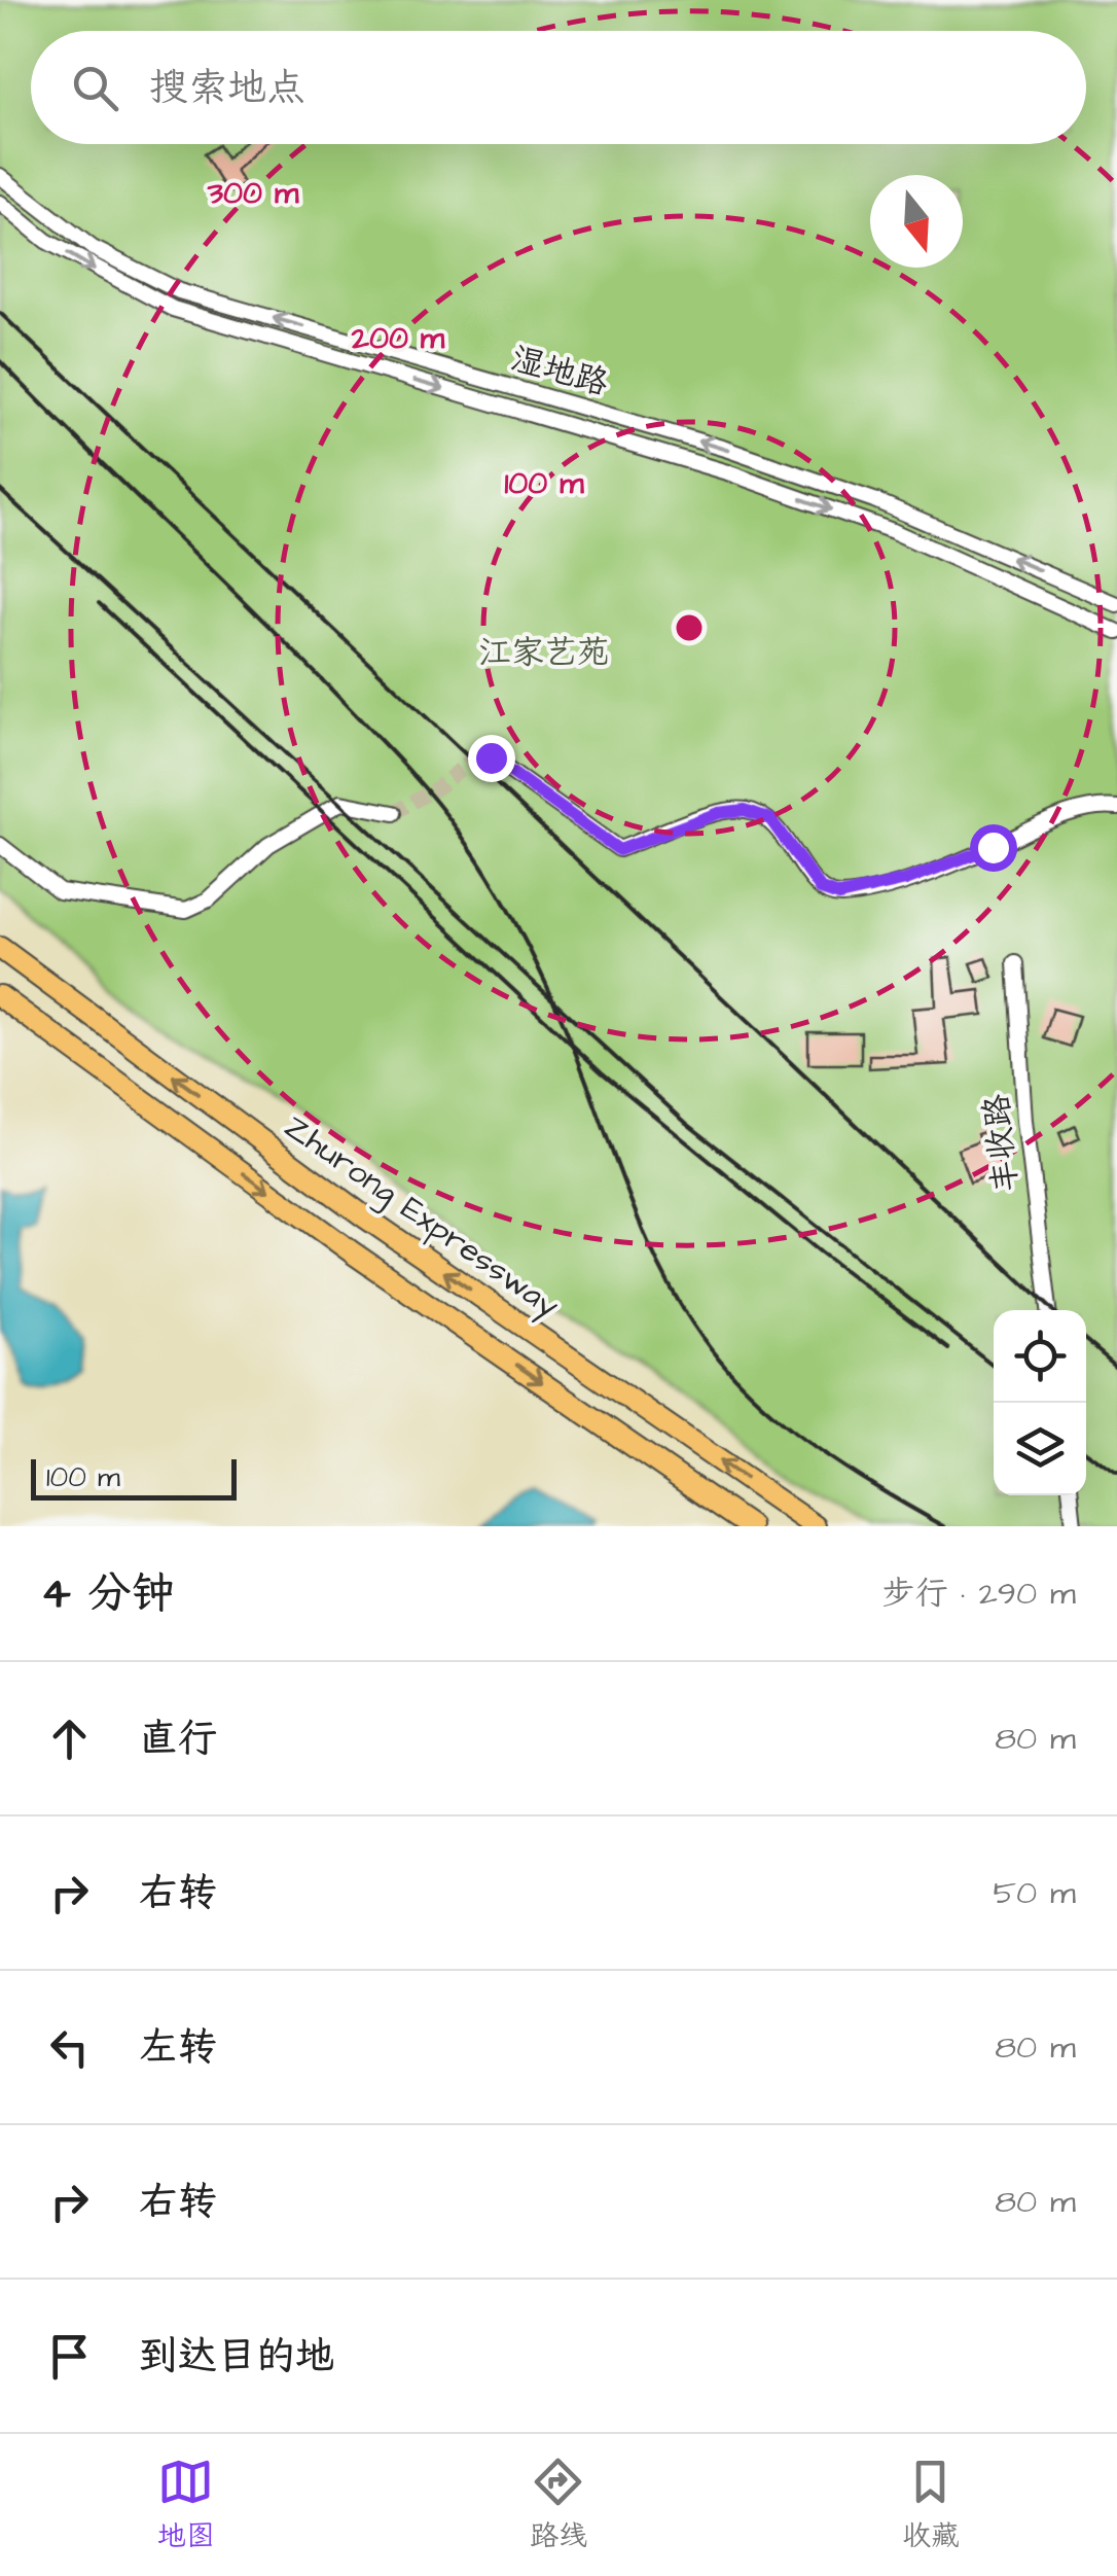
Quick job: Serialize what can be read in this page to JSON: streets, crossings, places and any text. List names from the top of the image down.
{
  "streets": {
    "highway": ["Zhurong Expressway"],
    "street": ["湿地路", "丰收路"]
  },
  "parks": ["江家艺苑"],
  "scale_bar": "100 m",
  "north": "bottom",
  "page": {
    "search": "搜索地点",
    "scale": "100 m",
    "heading": ["4 分钟", "步行 · 290 m"],
    "list": [
      ["直行", "80 m"],
      ["右转", "50 m"],
      ["左转", "80 m"],
      ["右转", "80 m"],
      "到达目的地"
    ],
    "nav": ["地图", "路线", "收藏"]
  },
  "rings": ["300 m", "200 m", "100 m"]
}
